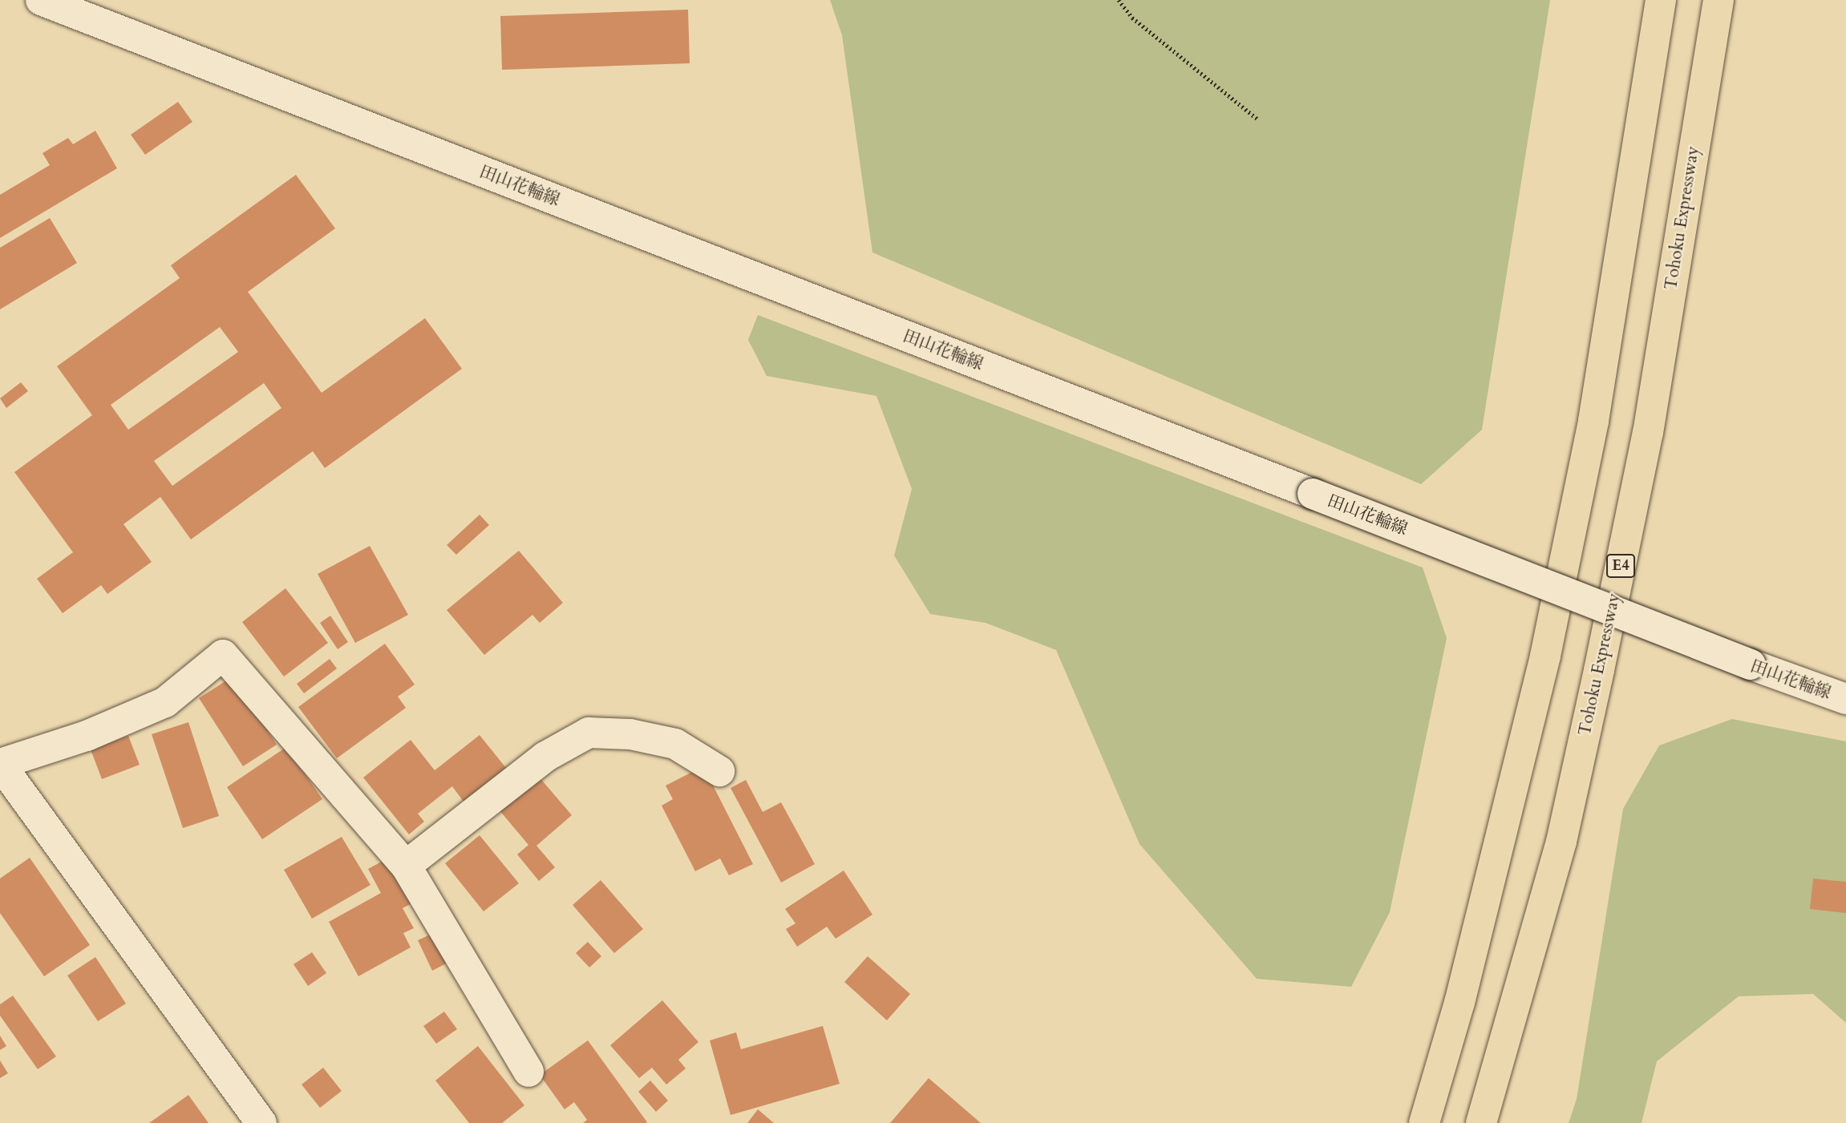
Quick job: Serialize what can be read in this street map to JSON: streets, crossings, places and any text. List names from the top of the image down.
{
  "streets": {
    "highway": ["Tohoku Expressway", "E4"],
    "main road": ["田山花輪線"]
  }
}
